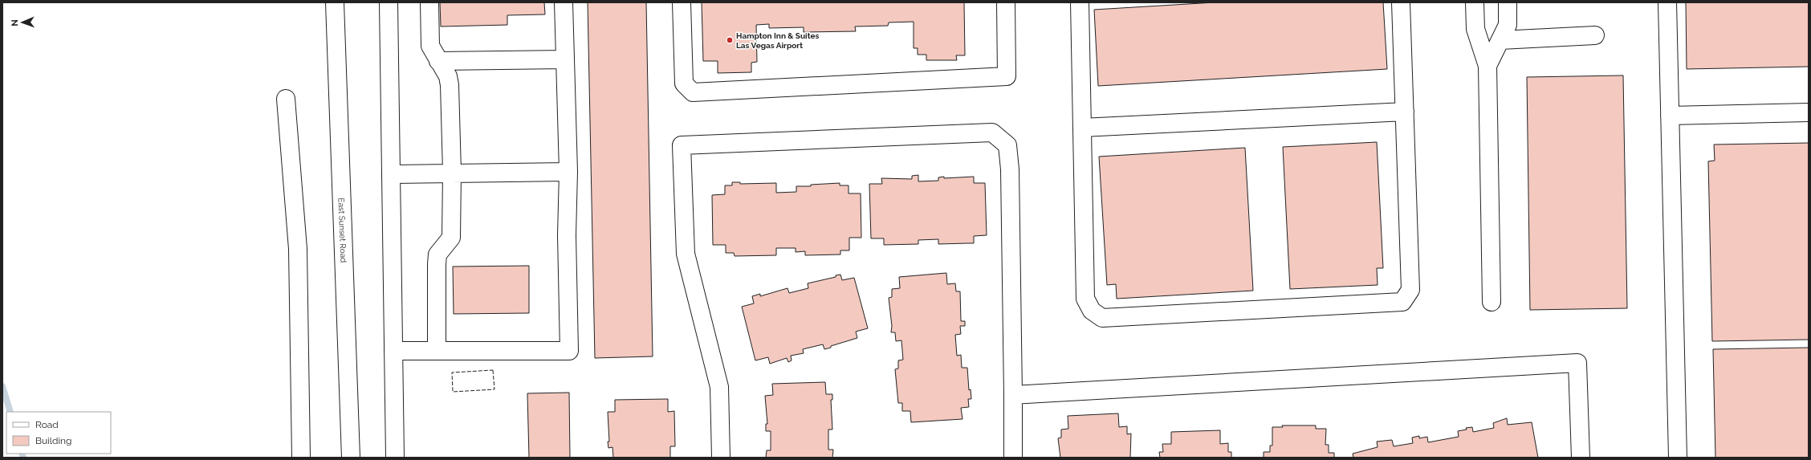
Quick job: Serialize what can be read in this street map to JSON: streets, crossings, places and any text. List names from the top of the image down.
{
  "streets": {
    "main road": ["East Sunset Road"]
  },
  "places": ["Hampton Inn & Suites Las Vegas Airport"],
  "legend": ["Road", "Building"],
  "north": "left"
}
